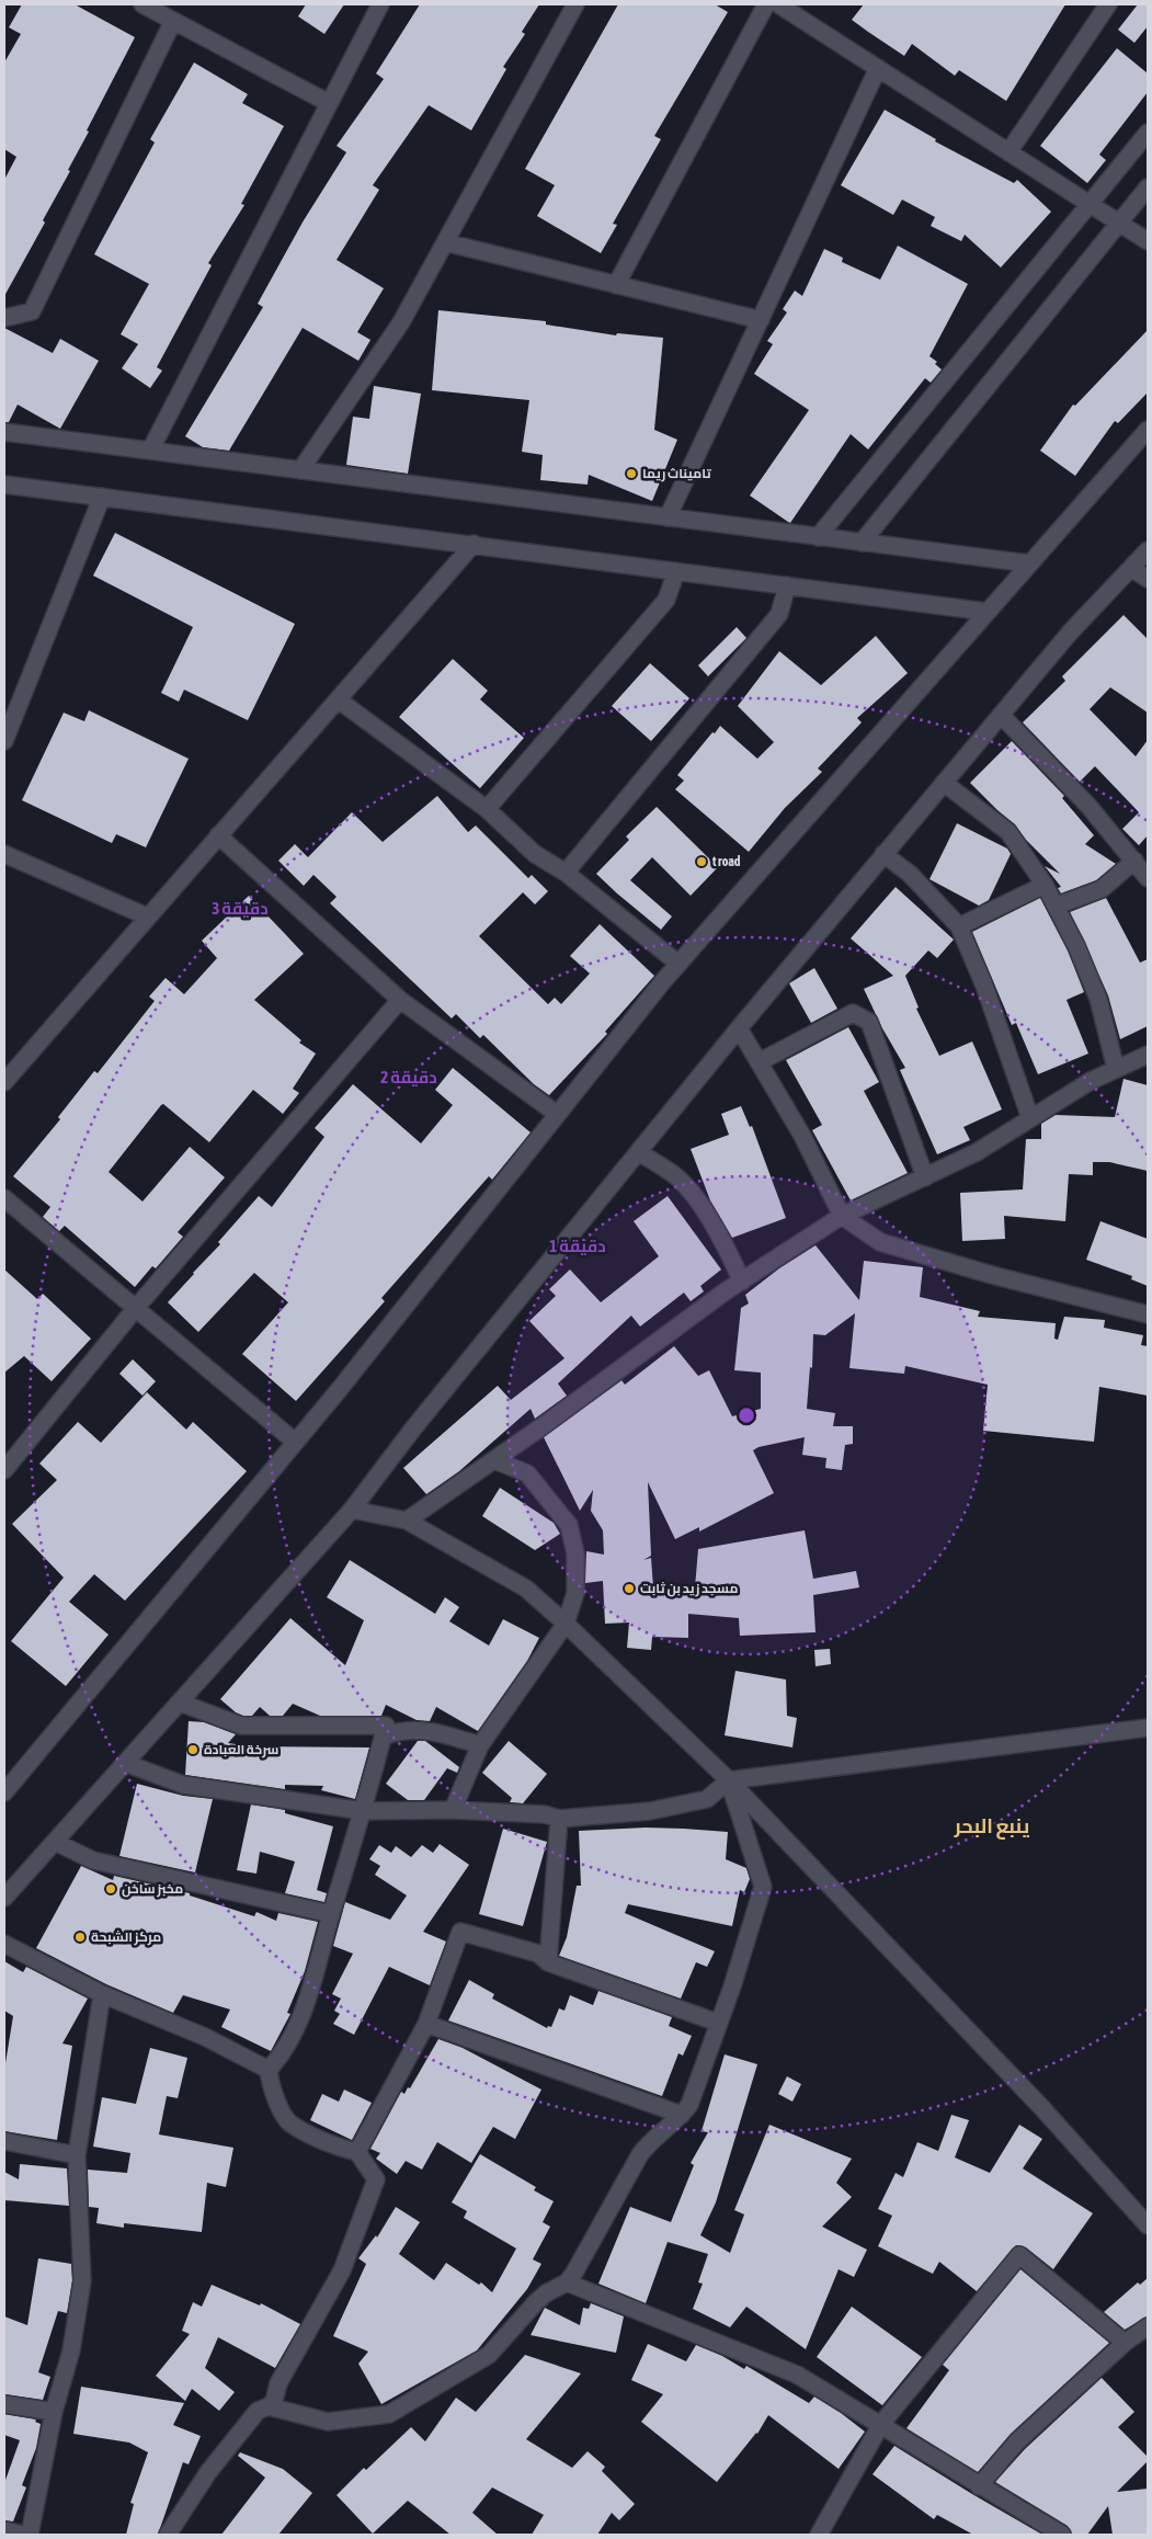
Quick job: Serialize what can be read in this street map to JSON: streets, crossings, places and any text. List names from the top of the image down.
{
  "districts": ["ينبع البحر"],
  "places": [
    "تاميناث ريما",
    "t road",
    "مسجد زيد بن ثابت",
    "سرخة العبادة",
    "مخبز ساخن",
    "مركز الشبحة"
  ],
  "rings": ["3 دقيقة", "2 دقيقة", "1 دقيقة"]
}
